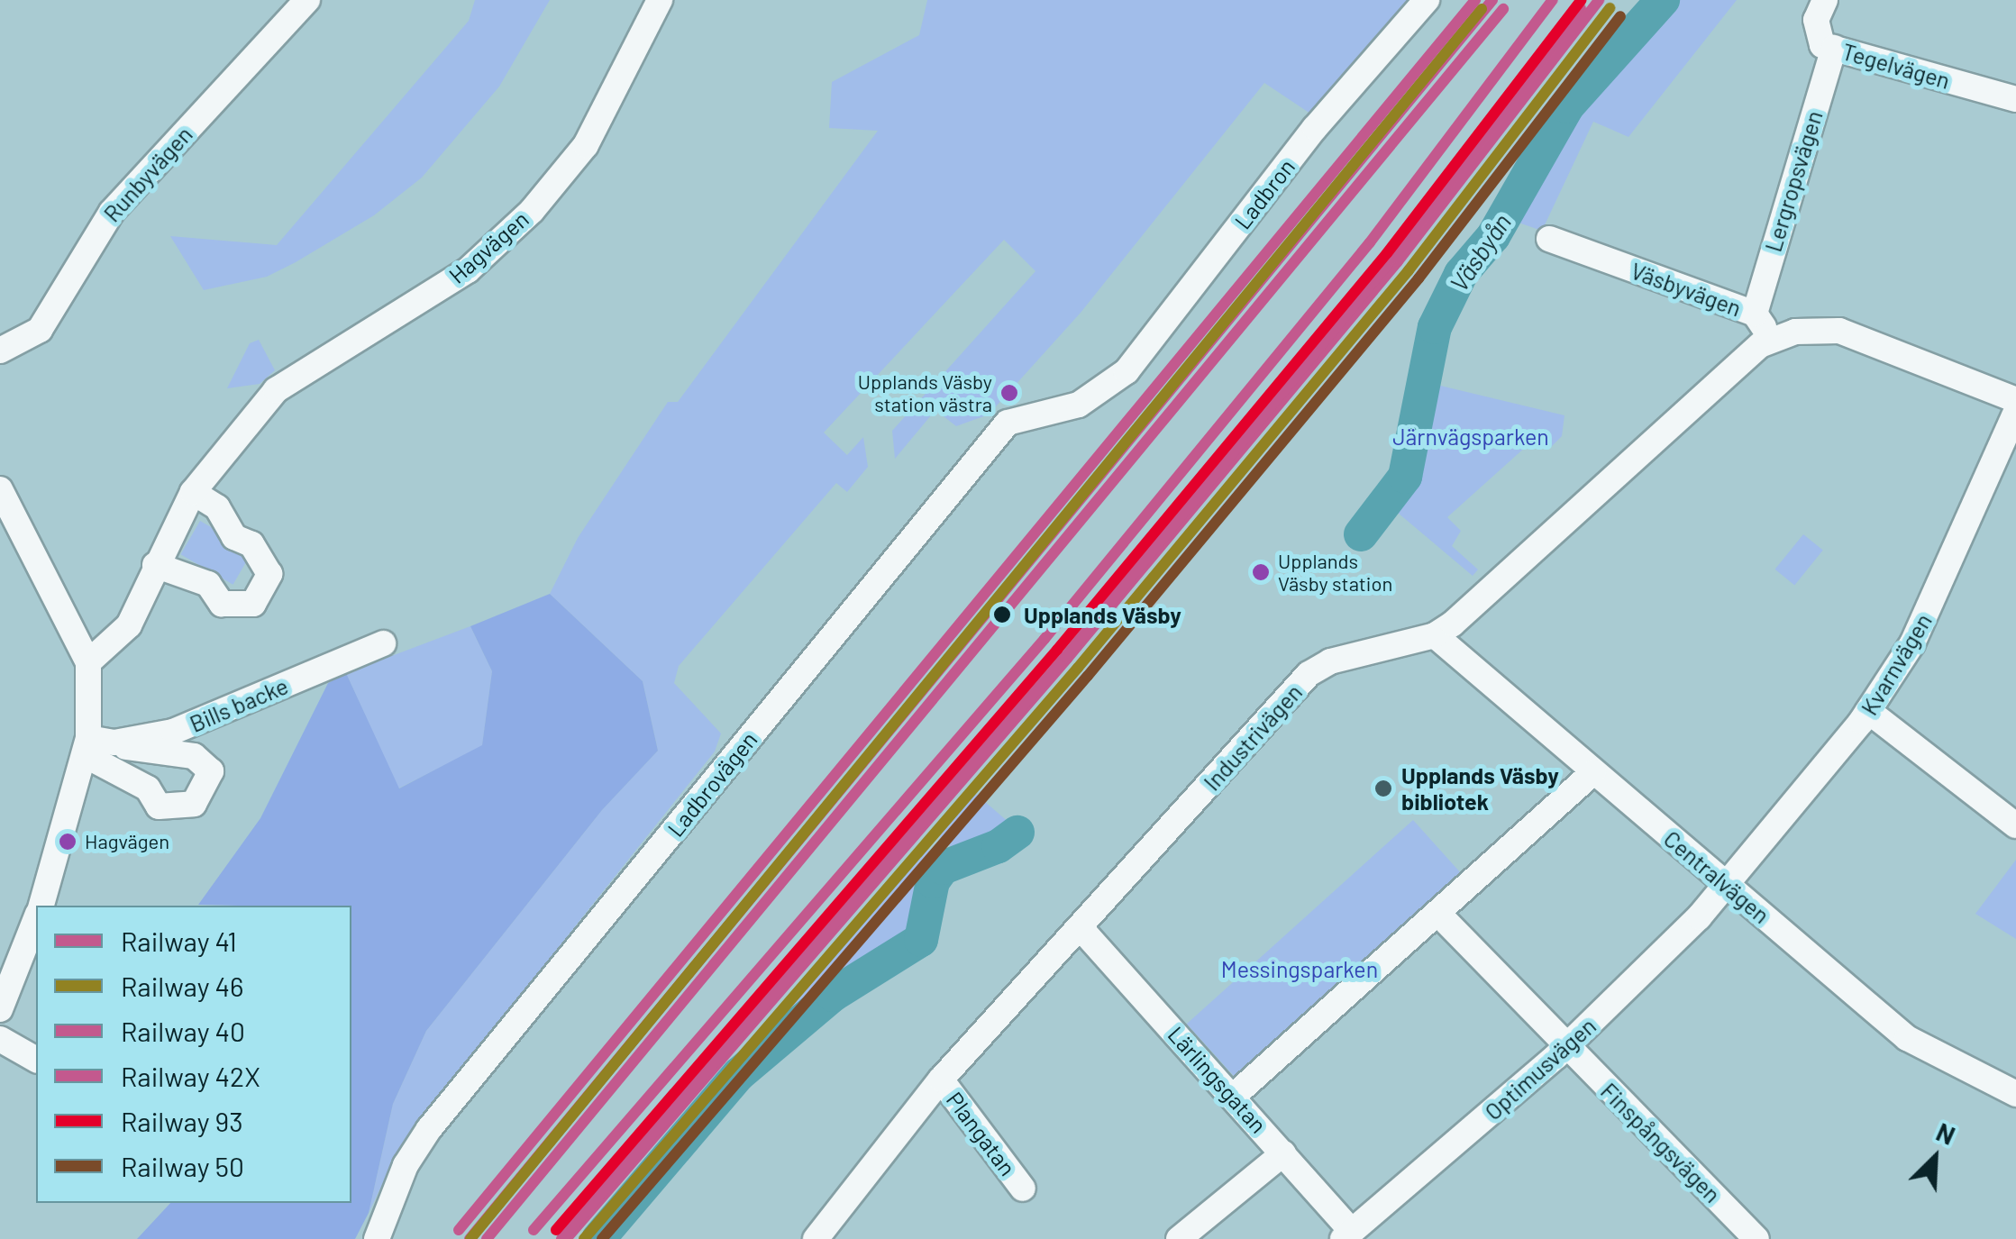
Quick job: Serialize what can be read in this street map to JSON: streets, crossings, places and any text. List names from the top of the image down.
{
  "streets": {
    "street": [
      "Tegelvägen",
      "Runbyvägen",
      "Lergropsvägen",
      "Ladbron",
      "Hagvägen",
      "Väsbyvägen",
      "Kvarnvägen",
      "Bills backe",
      "Industrivägen",
      "Ladbrovägen",
      "Centralvägen",
      "Optimusvägen",
      "Lärlingsgatan",
      "Plangatan",
      "Finspångsvägen"
    ]
  },
  "crossings": [
    ["Tegelvägen", "Lergropsvägen"],
    ["Lergropsvägen", "Väsbyvägen"],
    ["Ladbron", "Ladbrovägen"],
    ["Väsbyvägen", "Industrivägen"],
    ["Kvarnvägen", "Centralvägen"],
    ["Kvarnvägen", "Optimusvägen"],
    ["Industrivägen", "Centralvägen"],
    ["Industrivägen", "Lärlingsgatan"],
    ["Industrivägen", "Plangatan"],
    ["Centralvägen", "Optimusvägen"],
    ["Optimusvägen", "Lärlingsgatan"],
    ["Optimusvägen", "Finspångsvägen"]
  ],
  "water": ["Väsbyån"],
  "parks": ["Järnvägsparken", "Messingsparken"],
  "places": [
    "Upplands Väsby station västra",
    "Upplands Väsby station",
    "Upplands Väsby",
    "Upplands Väsby bibliotek",
    "Hagvägen"
  ],
  "lines": [
    "rail line 41",
    "rail line 42X",
    "rail line 93",
    "rail line 46",
    "rail line 40",
    "rail line 50"
  ],
  "legend": [
    "Railway 41",
    "Railway 46",
    "Railway 40",
    "Railway 42X",
    "Railway 93",
    "Railway 50"
  ],
  "north": "top right"
}
